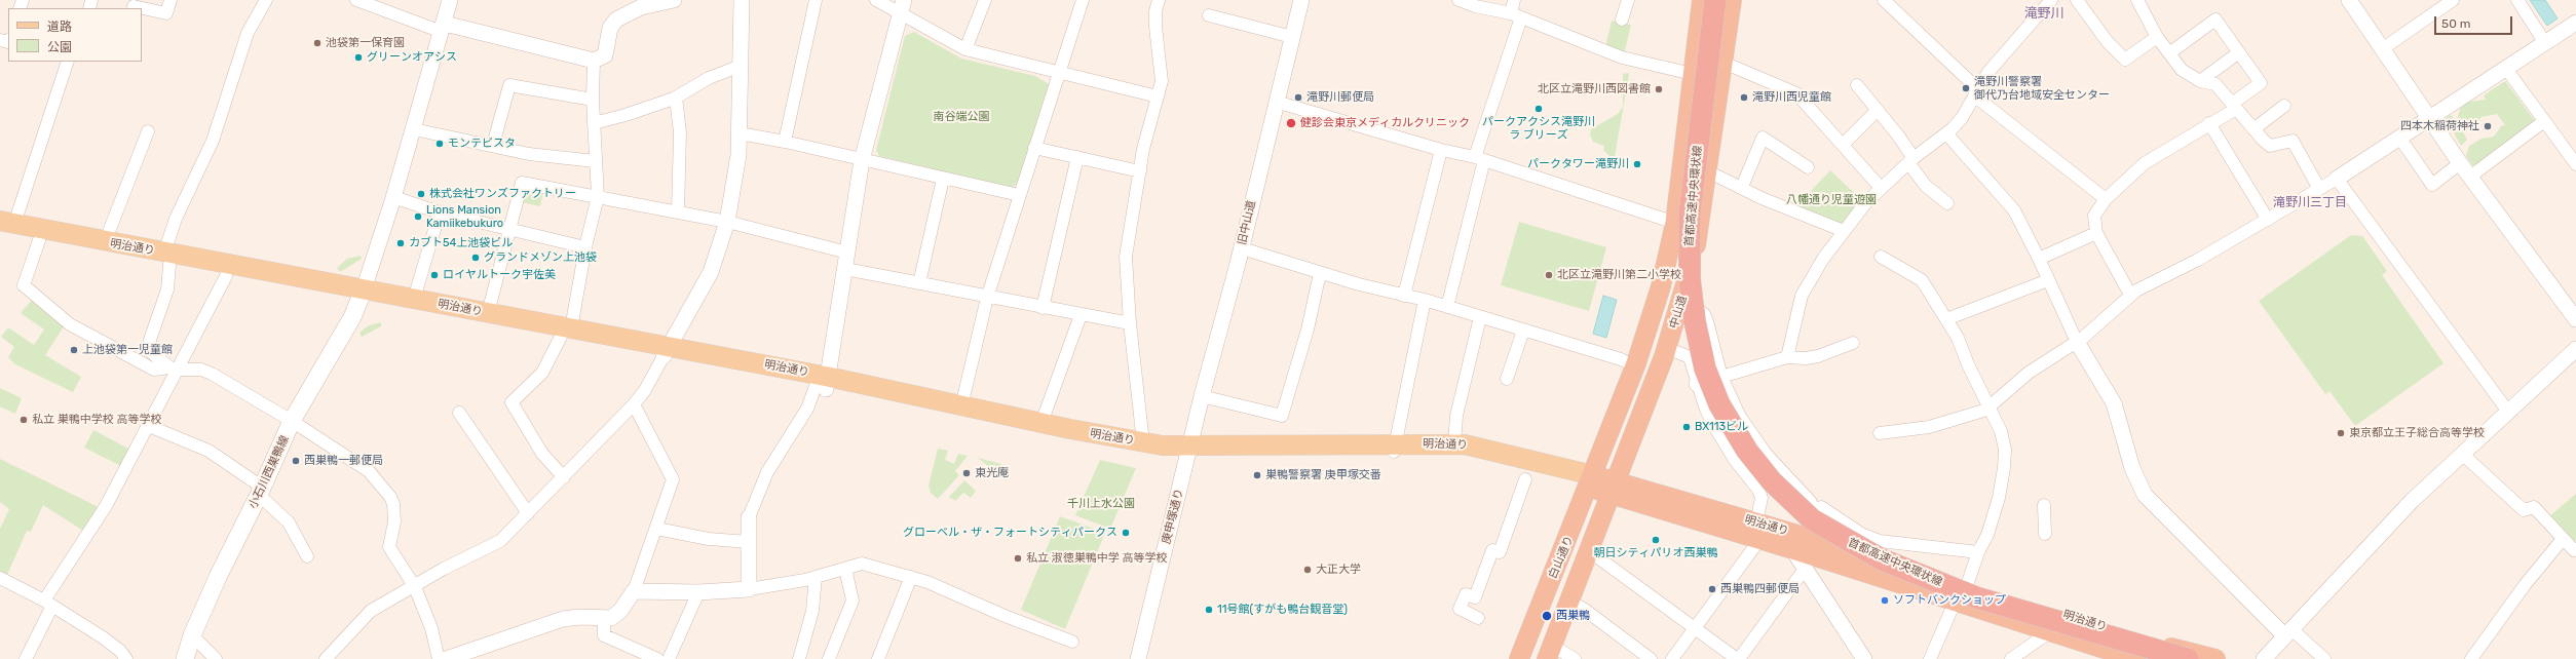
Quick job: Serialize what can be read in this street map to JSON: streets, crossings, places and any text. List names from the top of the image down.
{
  "streets": {
    "highway": [
      "首都高速中央環状線",
      "明治通り",
      "中山道",
      "白山通り"
    ],
    "main road": ["小石川西巣鴨線"],
    "street": ["旧中山道", "庚申塚通り"]
  },
  "crossings": [
    ["旧中山道", "明治通り"],
    ["旧中山道", "庚申塚通り"],
    ["明治通り", "中山道"],
    ["明治通り", "小石川西巣鴨線"],
    ["明治通り", "庚申塚通り"],
    ["明治通り", "白山通り"],
    ["中山道", "白山通り"]
  ],
  "districts": ["滝野川", "滝野川三丁目"],
  "parks": ["南谷端公園", "八幡通り児童遊園", "千川上水公園"],
  "places": [
    "池袋第一保育園",
    "グリーンオアシス",
    "滝野川警察署 御代乃台地域安全センター",
    "北区立滝野川西図書館",
    "滝野川郵便局",
    "滝野川西児童館",
    "パークアクシス滝野川 ラ ブリーズ",
    "健診会東京メディカルクリニック",
    "四本木稲荷神社",
    "モンテビスタ",
    "パークタワー滝野川",
    "株式会社ワンズファクトリー",
    "Lions Mansion Kamiikebukuro",
    "カブト54上池袋ビル",
    "グランドメゾン上池袋",
    "ロイヤルトーク宇佐美",
    "北区立滝野川第二小学校",
    "上池袋第一児童館",
    "私立 巣鴨中学校 高等学校",
    "BX113ビル",
    "東京都立王子総合高等学校",
    "西巣鴨一郵便局",
    "東光庵",
    "巣鴨警察署 庚甲塚交番",
    "グローベル・ザ・フォートシティパークス",
    "朝日シティパリオ西巣鴨",
    "私立 淑徳巣鴨中学 高等学校",
    "大正大学",
    "西巣鴨四郵便局",
    "ソフトバンクショップ",
    "11号館(すがも鴨台観音堂)",
    "西巣鴨"
  ],
  "legend": ["道路", "公園"],
  "scale_bar": "50 m"
}
